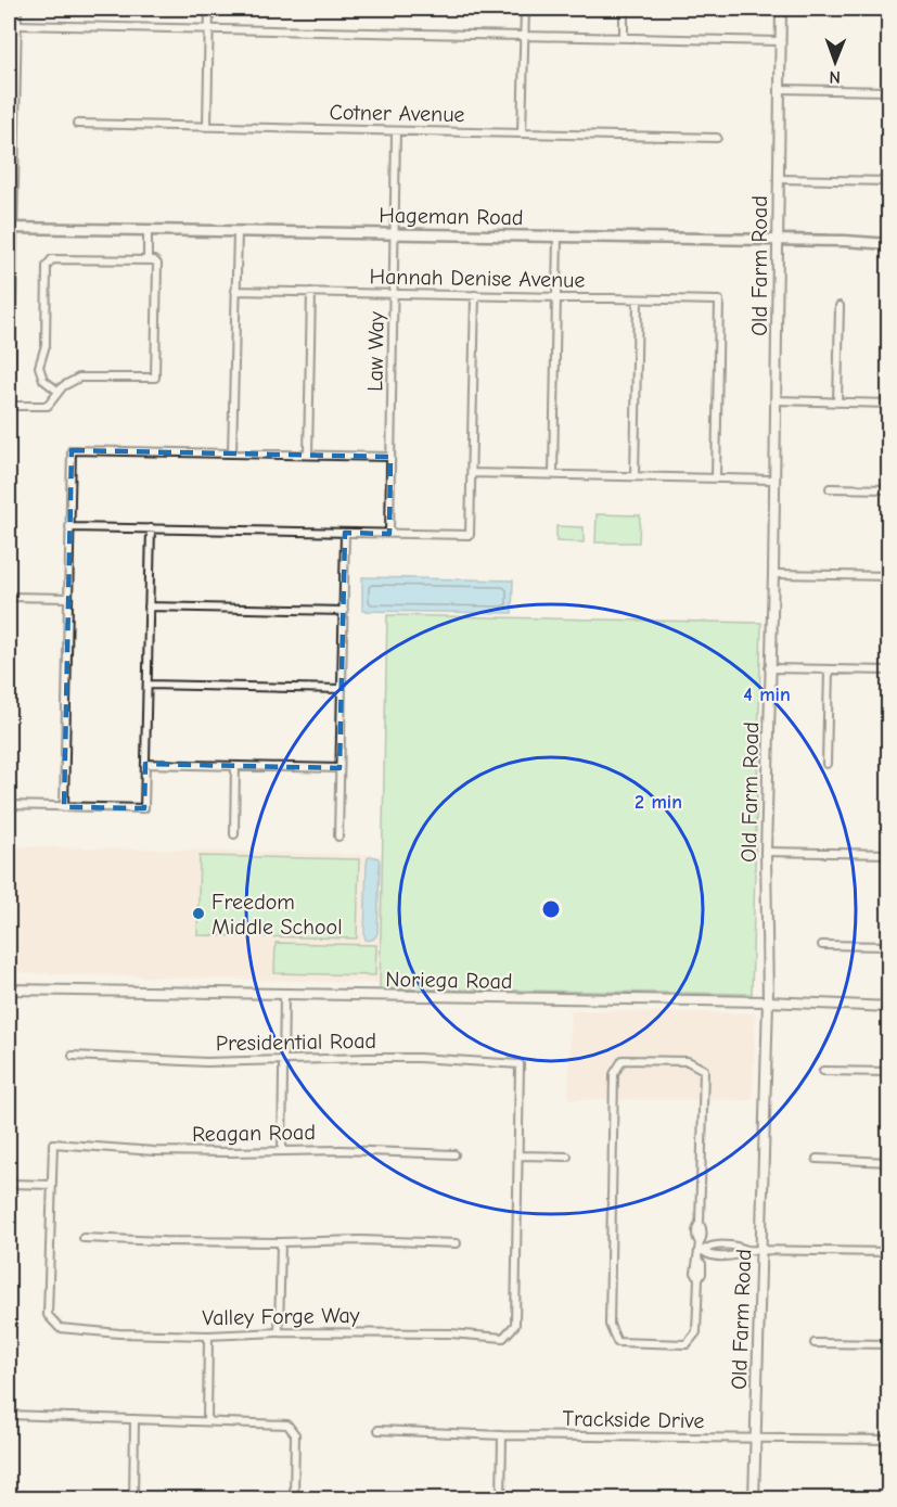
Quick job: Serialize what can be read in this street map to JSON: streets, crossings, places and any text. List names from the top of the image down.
{
  "streets": {
    "main road": ["Hageman Road"],
    "street": [
      "Cotner Avenue",
      "Old Farm Road",
      "Hannah Denise Avenue",
      "Law Way",
      "Noriega Road",
      "Presidential Road",
      "Reagan Road",
      "Valley Forge Way",
      "Trackside Drive"
    ]
  },
  "crossings": [
    ["Cotner Avenue", "Law Way"],
    ["Hageman Road", "Old Farm Road"],
    ["Hageman Road", "Law Way"],
    ["Old Farm Road", "Noriega Road"],
    ["Old Farm Road", "Trackside Drive"],
    ["Hannah Denise Avenue", "Law Way"],
    ["Presidential Road", "Valley Forge Way"],
    ["Reagan Road", "Valley Forge Way"]
  ],
  "places": ["Freedom Middle School"],
  "north": "bottom",
  "rings": ["4 min", "2 min"]
}
